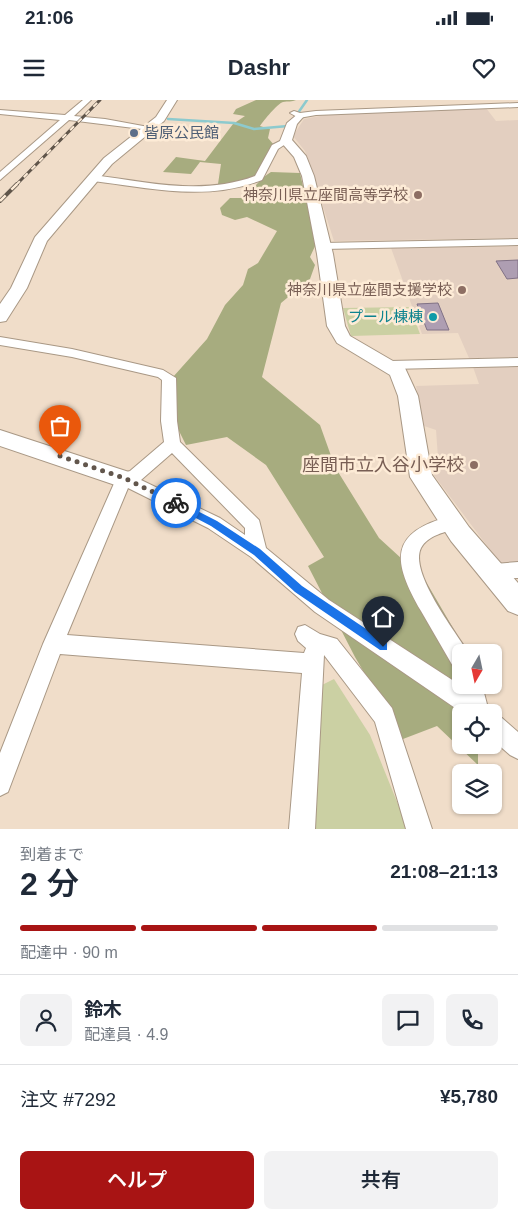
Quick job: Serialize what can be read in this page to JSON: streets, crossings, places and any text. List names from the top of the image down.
{
  "places": [
    "皆原公民館",
    "神奈川県立座間高等学校",
    "神奈川県立座間支援学校",
    "プール棟棟",
    "座間市立入谷小学校"
  ],
  "north": "bottom",
  "page": {
    "status": "21:06",
    "header": "Dashr",
    "heading": ["2 分", "到着まで", "21:08–21:13"],
    "panel": [
      "鈴木",
      "配達員 · 4.9",
      "注文 #7292",
      "¥5,780"
    ],
    "bar": "配達中 · 90 m",
    "buttons": ["ヘルプ", "共有"]
  }
}
